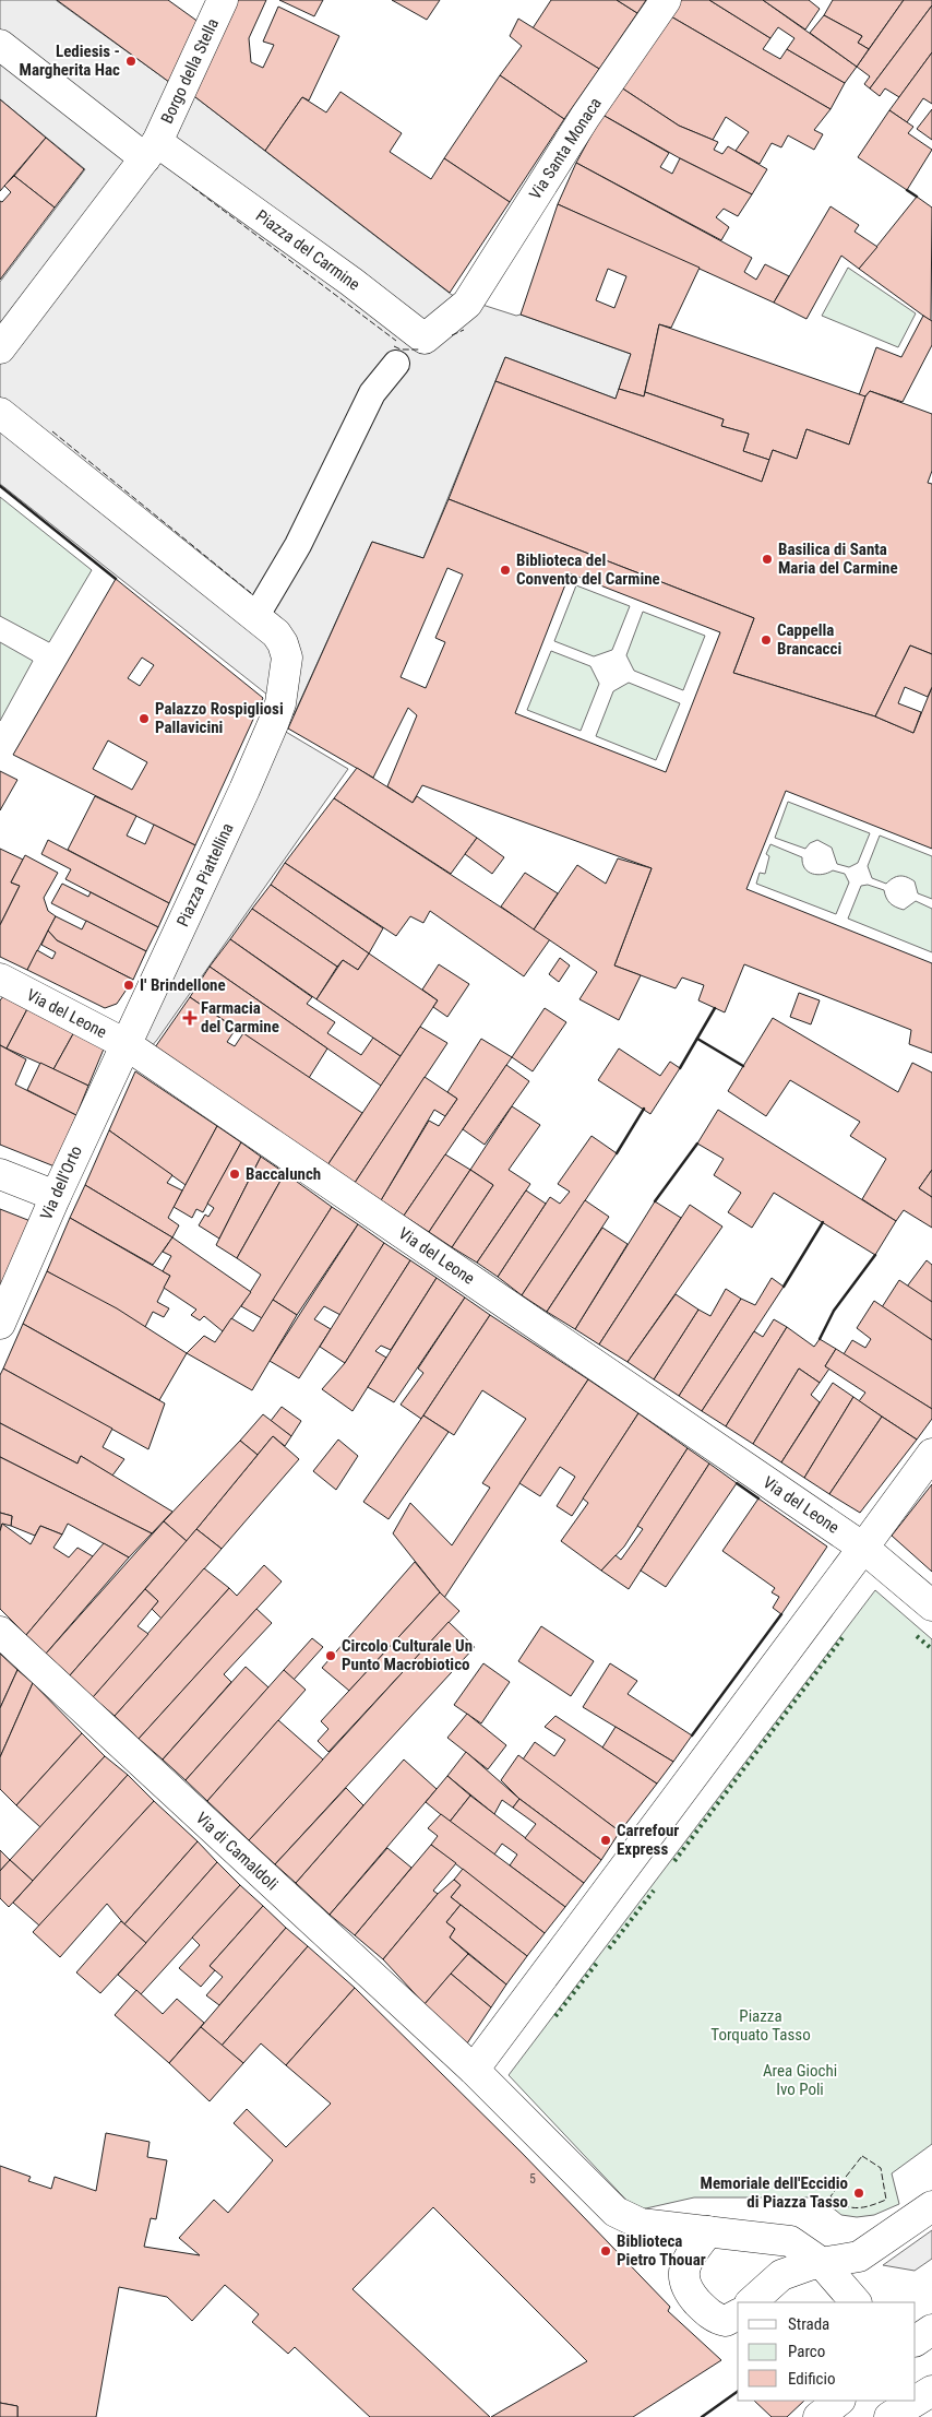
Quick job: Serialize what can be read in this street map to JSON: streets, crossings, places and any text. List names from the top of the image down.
{
  "streets": {
    "street": [
      "Borgo della Stella",
      "Via Santa Monaca",
      "Piazza del Carmine",
      "Piazza Piattellina",
      "Via del Leone",
      "Via dell'Orto",
      "Via di Camaldoli"
    ]
  },
  "crossings": [
    ["Borgo della Stella", "Piazza del Carmine"],
    ["Via Santa Monaca", "Piazza del Carmine"],
    ["Piazza Piattellina", "Via del Leone"],
    ["Piazza Piattellina", "Via dell'Orto"],
    ["Via del Leone", "Via dell'Orto"]
  ],
  "parks": ["Piazza Torquato Tasso", "Area Giochi Ivo Poli"],
  "places": {
    "other": [
      "Lediesis - Margherita Hac",
      "Basilica di Santa Maria del Carmine",
      "Biblioteca del Convento del Carmine",
      "Cappella Brancacci",
      "Palazzo Rospigliosi Pallavicini",
      "I' Brindellone",
      "Baccalunch",
      "Circolo Culturale Un Punto Macrobiotico",
      "Carrefour Express",
      "Memoriale dell'Eccidio di Piazza Tasso",
      "Biblioteca Pietro Thouar"
    ],
    "health": ["Farmacia del Carmine"]
  },
  "house_numbers": ["5"],
  "legend": ["Strada", "Parco", "Edificio"]
}
